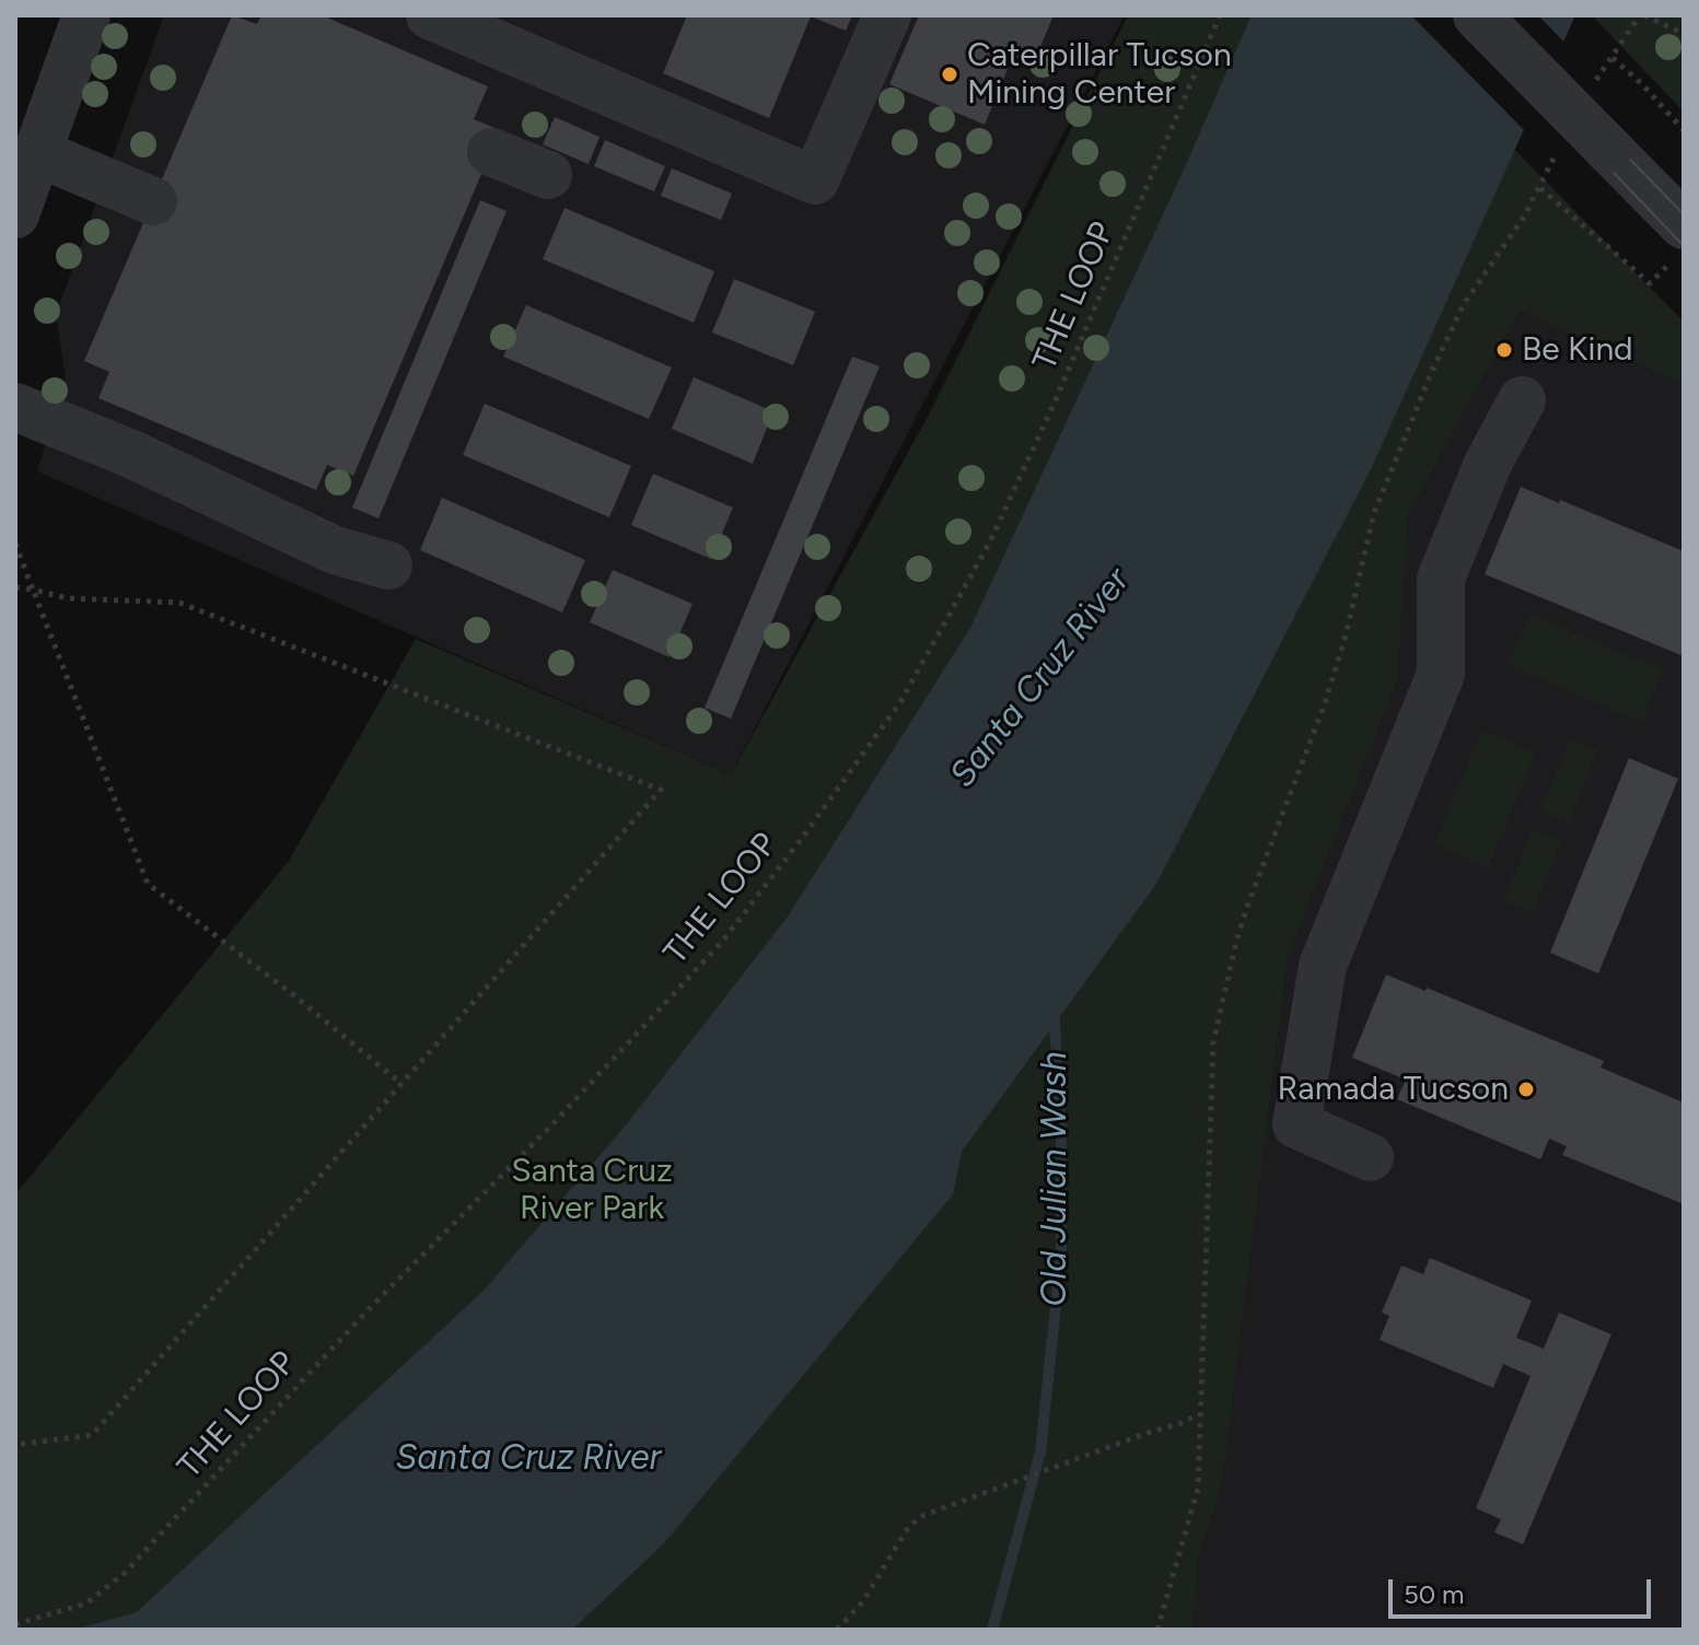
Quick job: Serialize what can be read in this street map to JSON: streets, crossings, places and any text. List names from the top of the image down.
{
  "streets": {
    "path": ["THE LOOP"]
  },
  "water": ["Santa Cruz River", "Old Julian Wash"],
  "parks": ["Santa Cruz River Park"],
  "places": ["Caterpillar Tucson Mining Center", "Be Kind", "Ramada Tucson"],
  "scale_bar": "50 m"
}
